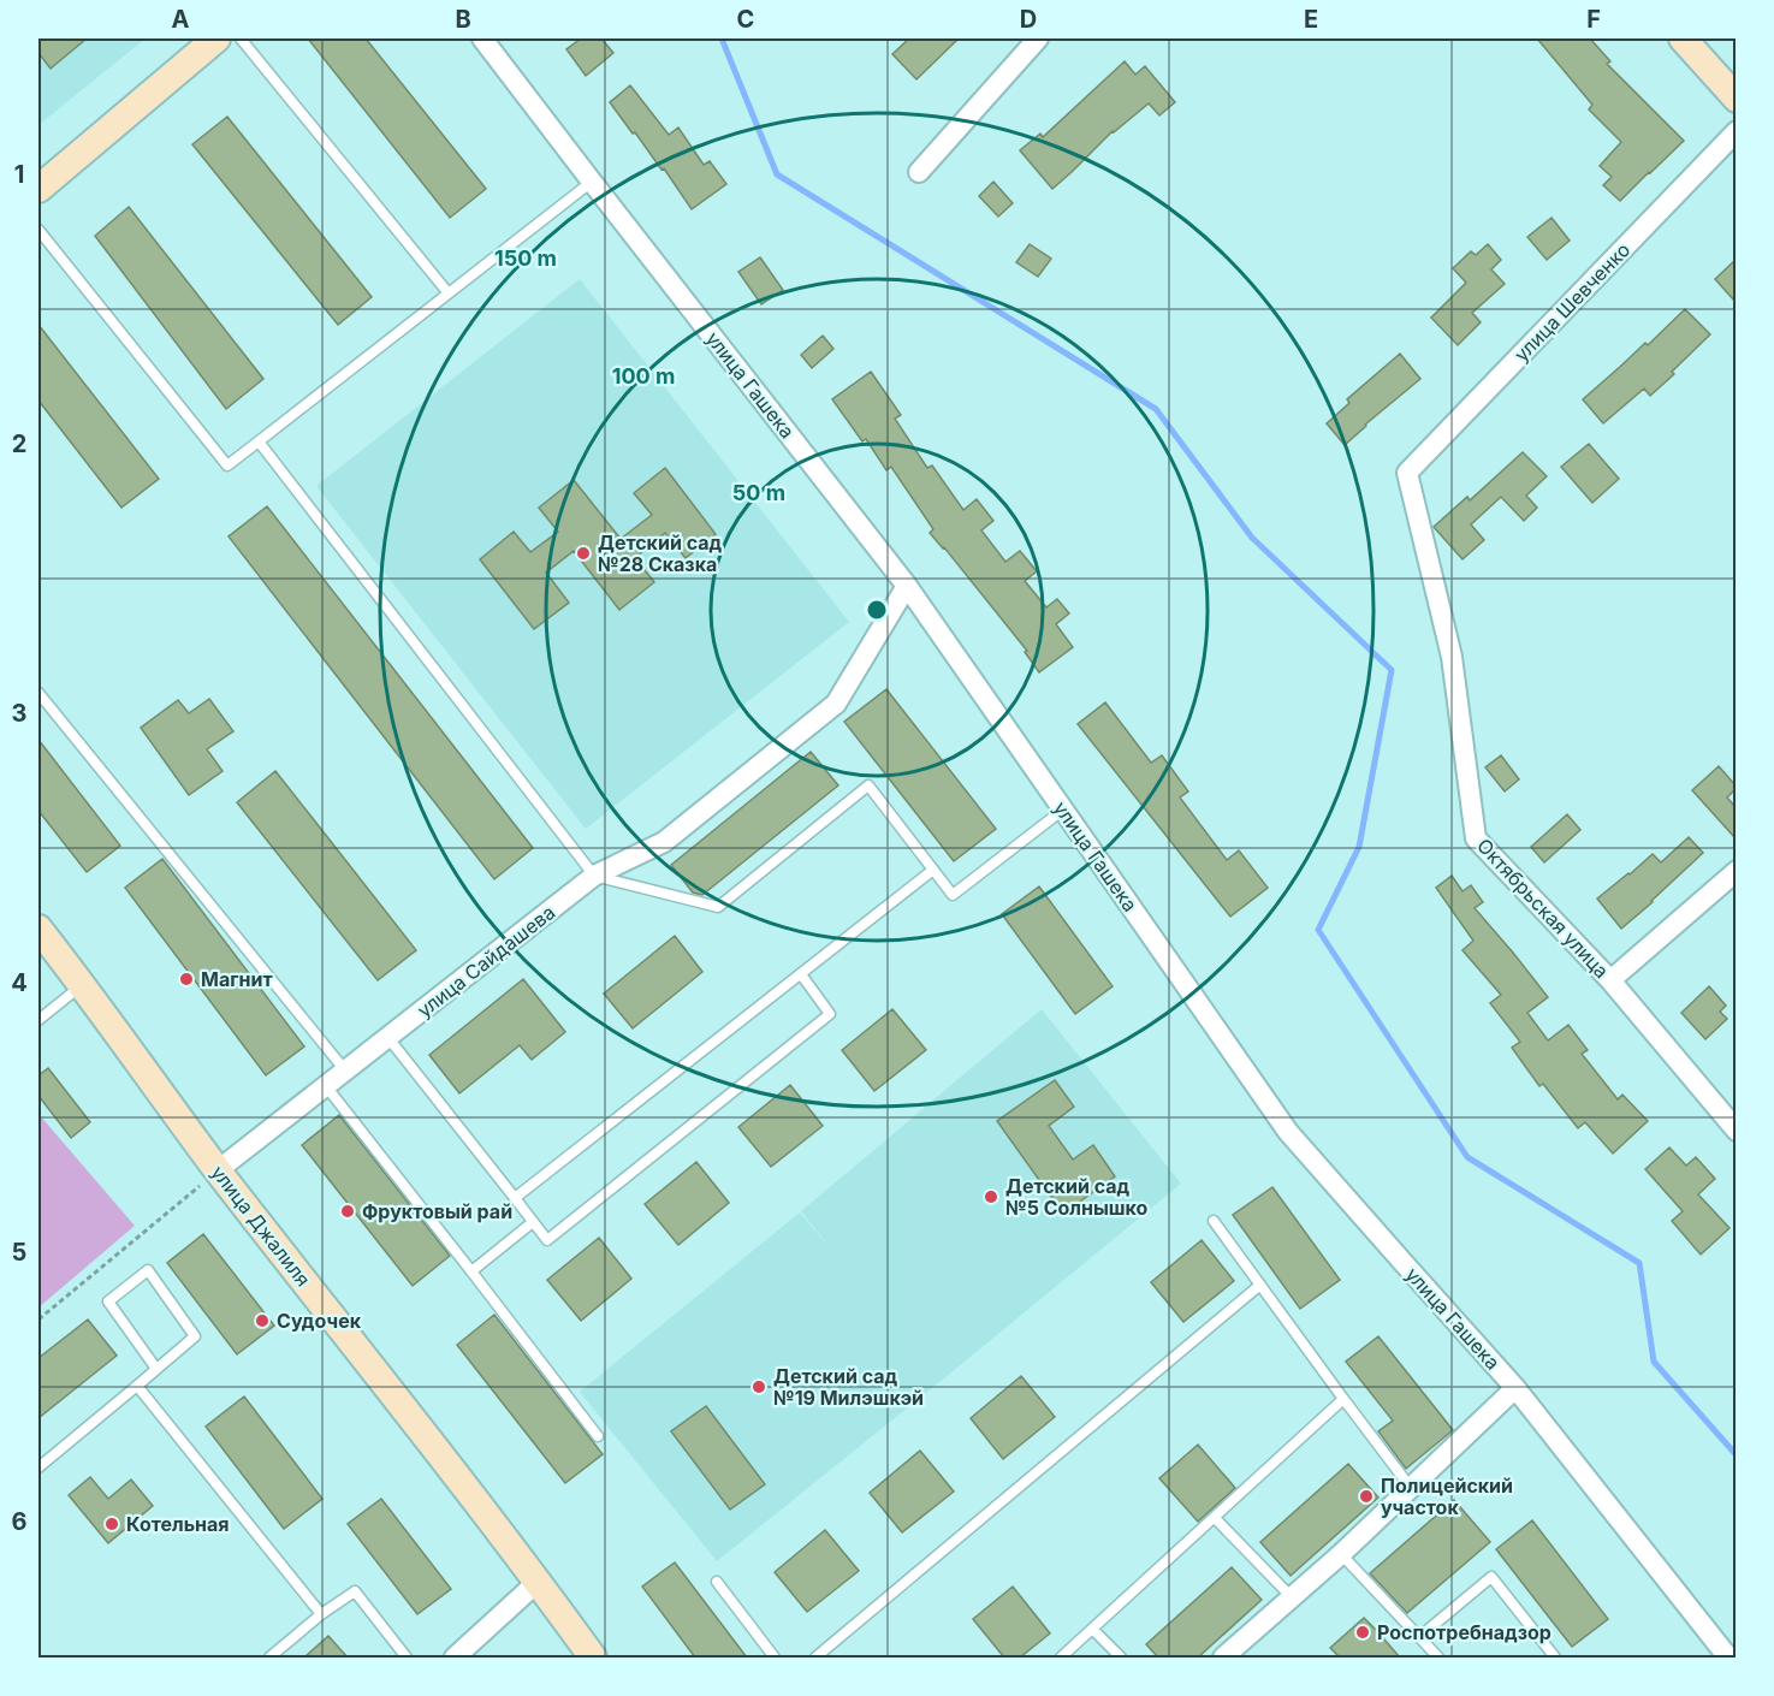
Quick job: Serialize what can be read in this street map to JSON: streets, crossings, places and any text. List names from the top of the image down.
{
  "streets": {
    "main road": ["улица Джалиля"],
    "street": [
      "улица Шевченко",
      "улица Гашека",
      "Октябрьская улица",
      "улица Сайдашева"
    ]
  },
  "crossings": [
    ["улица Шевченко", "Октябрьская улица"],
    ["улица Гашека", "улица Сайдашева"],
    ["улица Сайдашева", "улица Джалиля"]
  ],
  "places": [
    "Детский сад №28 Сказка",
    "Магнит",
    "Детский сад №5 Солнышко",
    "Фруктовый рай",
    "Судочек",
    "Детский сад №19 Милэшкэй",
    "Полицейский участок",
    "Котельная",
    "Роспотребнадзор"
  ],
  "grid": {
    "columns": [
      "A",
      "B",
      "C",
      "D",
      "E",
      "F"
    ],
    "rows": [
      "1",
      "2",
      "3",
      "4",
      "5",
      "6"
    ]
  },
  "rings": ["150 m", "100 m", "50 m"]
}
